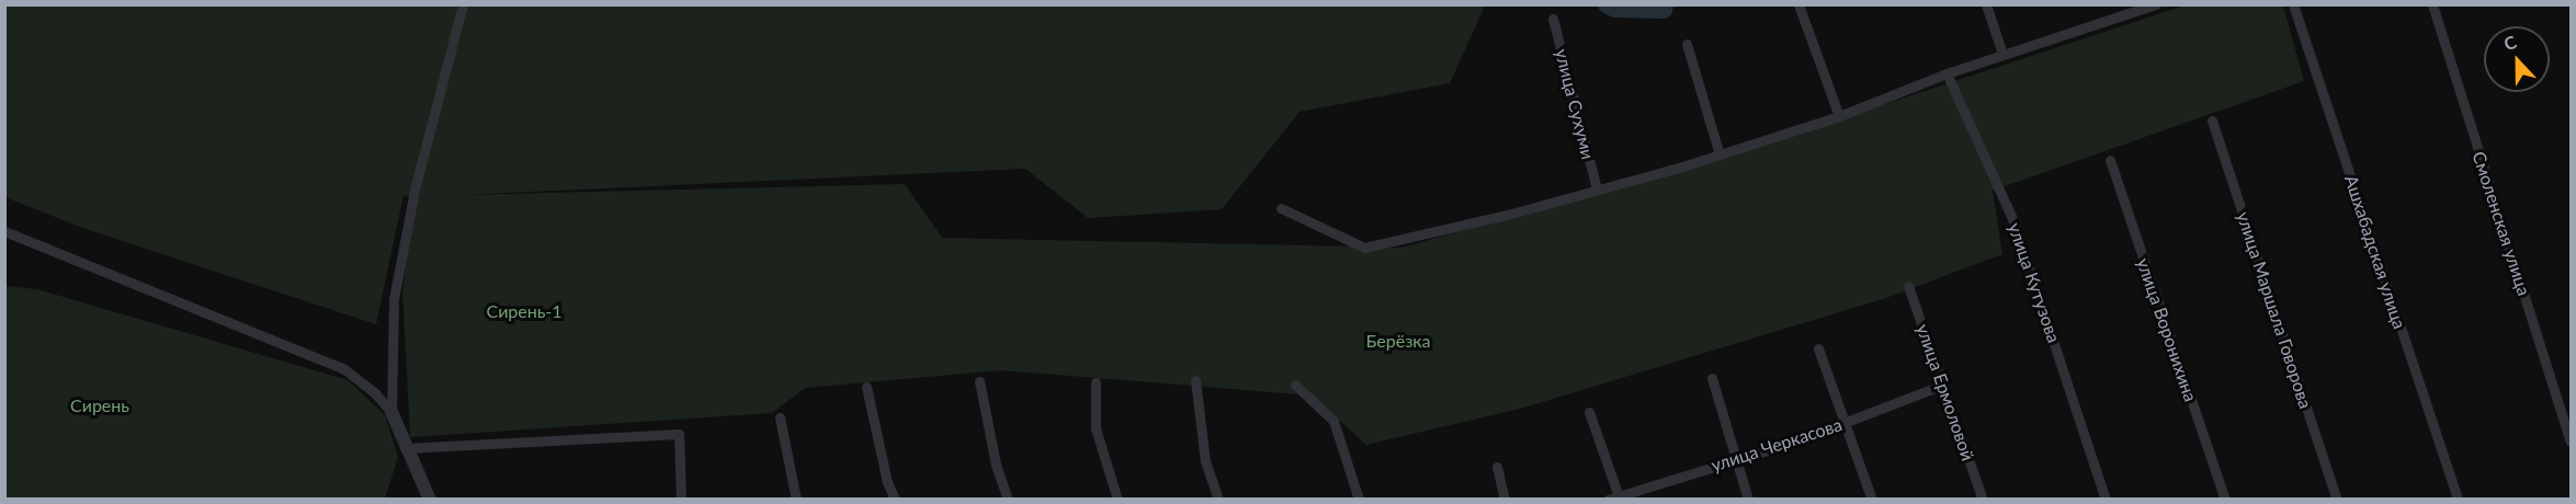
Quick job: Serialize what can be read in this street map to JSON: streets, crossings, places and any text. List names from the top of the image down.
{
  "streets": {
    "street": [
      "улица Сухуми",
      "Смоленская улица",
      "Ашхабадская улица",
      "улица Кутузова",
      "улица Маршала Говорова",
      "улица Воронихина",
      "улица Ермоловой",
      "улица Черкасова"
    ]
  },
  "crossings": [
    ["улица Ермоловой", "улица Черкасова"]
  ],
  "parks": ["Сирень-1", "Берёзка", "Сирень"],
  "north": "top"
}
